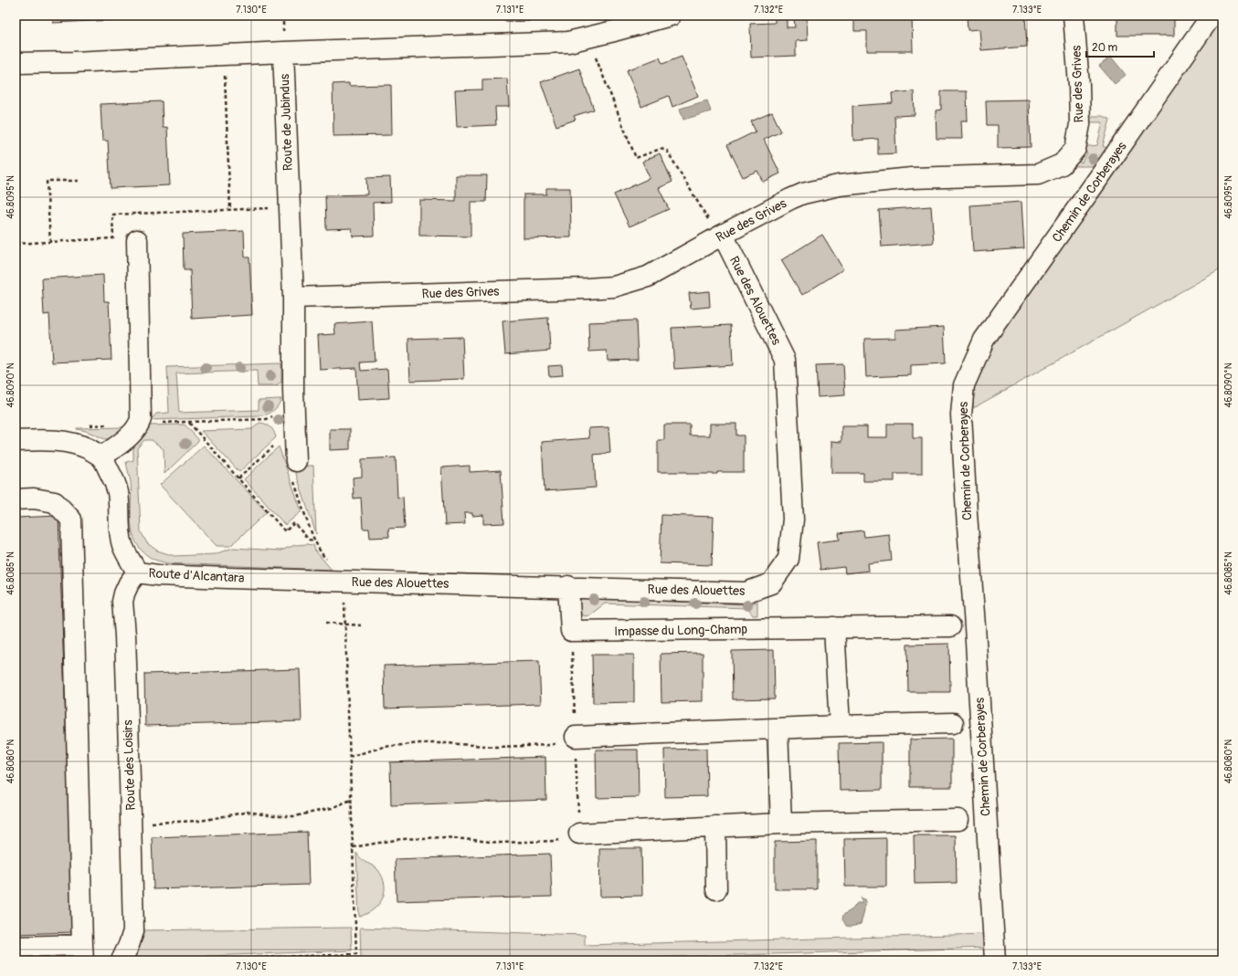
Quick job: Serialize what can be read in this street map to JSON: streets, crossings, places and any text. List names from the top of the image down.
{
  "streets": {
    "street": [
      "Rue des Grives",
      "Route de Jubindus",
      "Chemin de Corberayes",
      "Rue des Alouettes",
      "Route d'Alcantara",
      "Impasse du Long-Champ",
      "Route des Loisirs"
    ]
  },
  "crossings": [
    ["Rue des Grives", "Route de Jubindus"],
    ["Rue des Grives", "Rue des Alouettes"],
    ["Rue des Alouettes", "Route d'Alcantara"],
    ["Rue des Alouettes", "Impasse du Long-Champ"],
    ["Route d'Alcantara", "Route des Loisirs"]
  ],
  "scale_bar": "20 m",
  "coordinates": [
    "7.130°E",
    "7.131°E",
    "7.132°E",
    "7.133°E",
    "46.8095°N",
    "46.8090°N",
    "46.8085°N",
    "46.8080°N"
  ]
}
